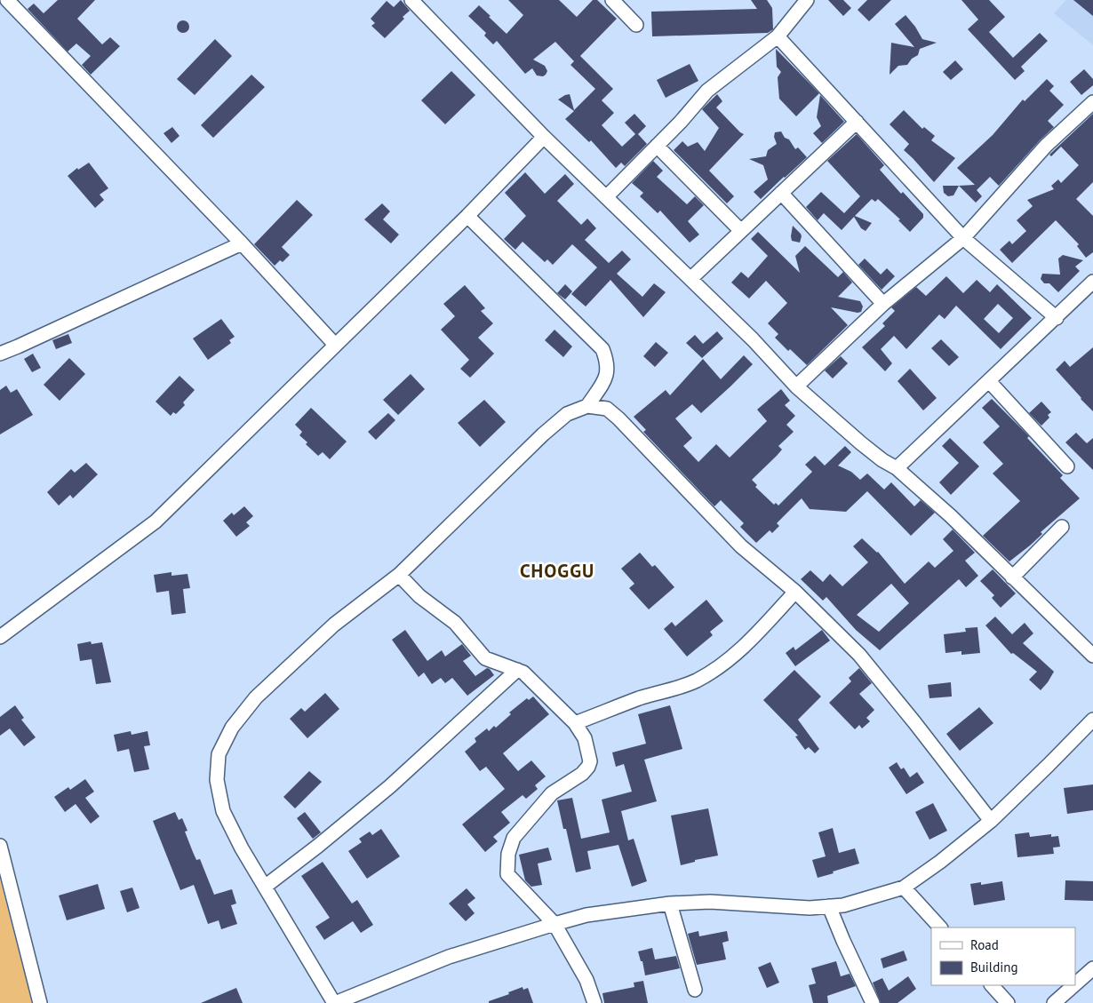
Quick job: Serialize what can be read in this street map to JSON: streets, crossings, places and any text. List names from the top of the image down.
{
  "districts": ["CHOGGU"],
  "legend": ["Road", "Building"]
}
